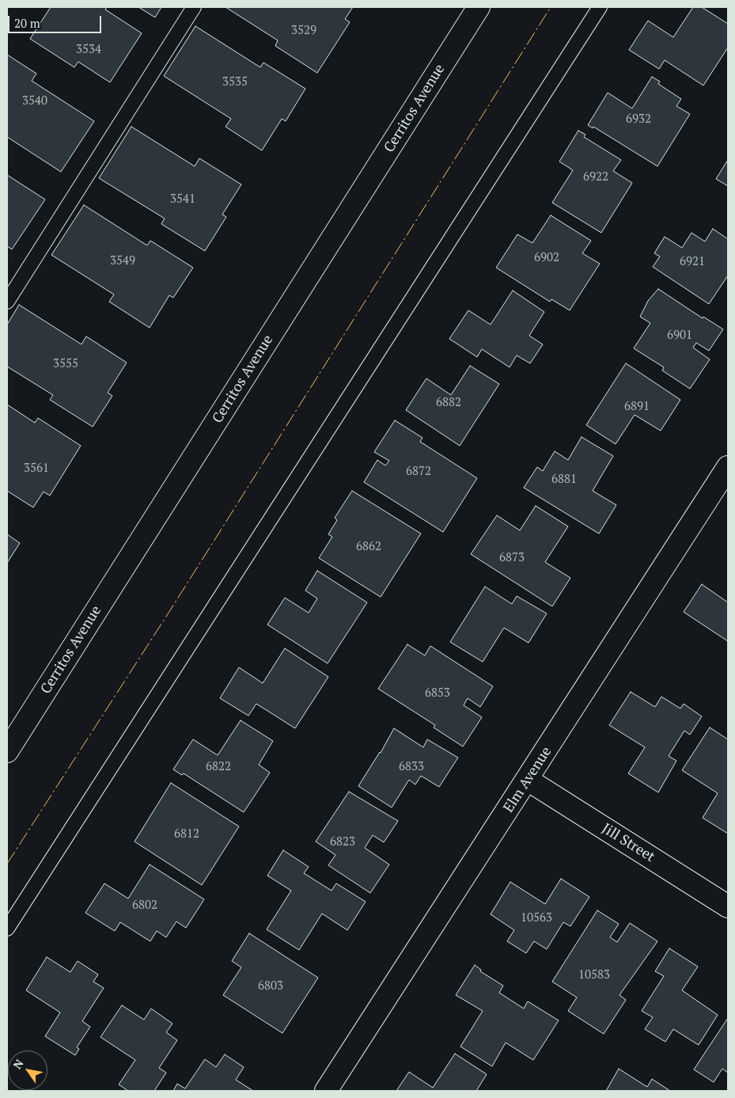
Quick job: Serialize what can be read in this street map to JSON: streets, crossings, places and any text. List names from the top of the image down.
{
  "streets": {
    "street": ["Cerritos Avenue", "Elm Avenue", "Jill Street"]
  },
  "crossings": [
    ["Elm Avenue", "Jill Street"]
  ],
  "house_numbers": [
    "3529",
    "3534",
    "3535",
    "3540",
    "6932",
    "6922",
    "3541",
    "6902",
    "3549",
    "6921",
    "6901",
    "3555",
    "6882",
    "6891",
    "3561",
    "6872",
    "6881",
    "6862",
    "6873",
    "6853",
    "6822",
    "6833",
    "6812",
    "6823",
    "6802",
    "10563",
    "10583",
    "6803"
  ],
  "scale_bar": "20 m",
  "north": "top left"
}
